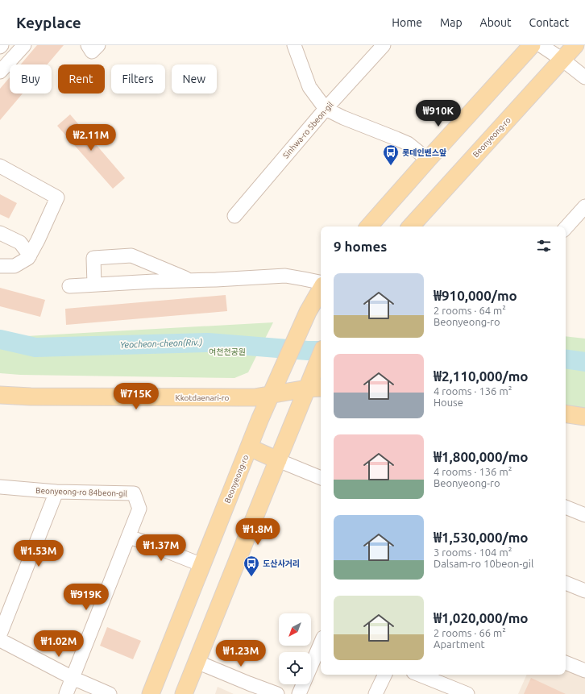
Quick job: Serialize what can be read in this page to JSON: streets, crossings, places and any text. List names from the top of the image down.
{
  "streets": {
    "main road": ["Beonyeong-ro", "Kkotdaenari-ro"],
    "street": ["Sinhwa-ro 5beon-gil", "Beonyeong-ro 84beon-gil"]
  },
  "crossings": [
    ["Beonyeong-ro", "Kkotdaenari-ro"]
  ],
  "water": ["Yeocheon-cheon(Riv.)"],
  "parks": ["여천천공원"],
  "places": {
    "bus stop": ["롯데인벤스앞", "도산사거리"]
  },
  "north": "bottom left",
  "page": {
    "header": "Keyplace",
    "nav": [
      "Home",
      "Map",
      "About",
      "Contact"
    ],
    "chip": [
      "Buy",
      "Rent",
      "Filters",
      "New"
    ],
    "price": [
      "₩910K",
      "₩2.11M",
      "₩715K",
      "₩1.8M",
      "₩1.37M",
      "₩1.53M",
      "₩919K",
      "₩1.02M",
      "₩1.23M"
    ],
    "heading": "9 homes",
    "list": [
      {
        "name": "₩910,000/mo",
        "note": "2 rooms · 64 m² · Beonyeong-ro"
      },
      {
        "name": "₩2,110,000/mo",
        "note": "4 rooms · 136 m² · House"
      },
      {
        "name": "₩1,800,000/mo",
        "note": "4 rooms · 136 m² · Beonyeong-ro"
      },
      {
        "name": "₩1,530,000/mo",
        "note": "3 rooms · 104 m² · Dalsam-ro 10beon-gil"
      },
      {
        "name": "₩1,020,000/mo",
        "note": "2 rooms · 66 m² · Apartment"
      }
    ]
  }
}
